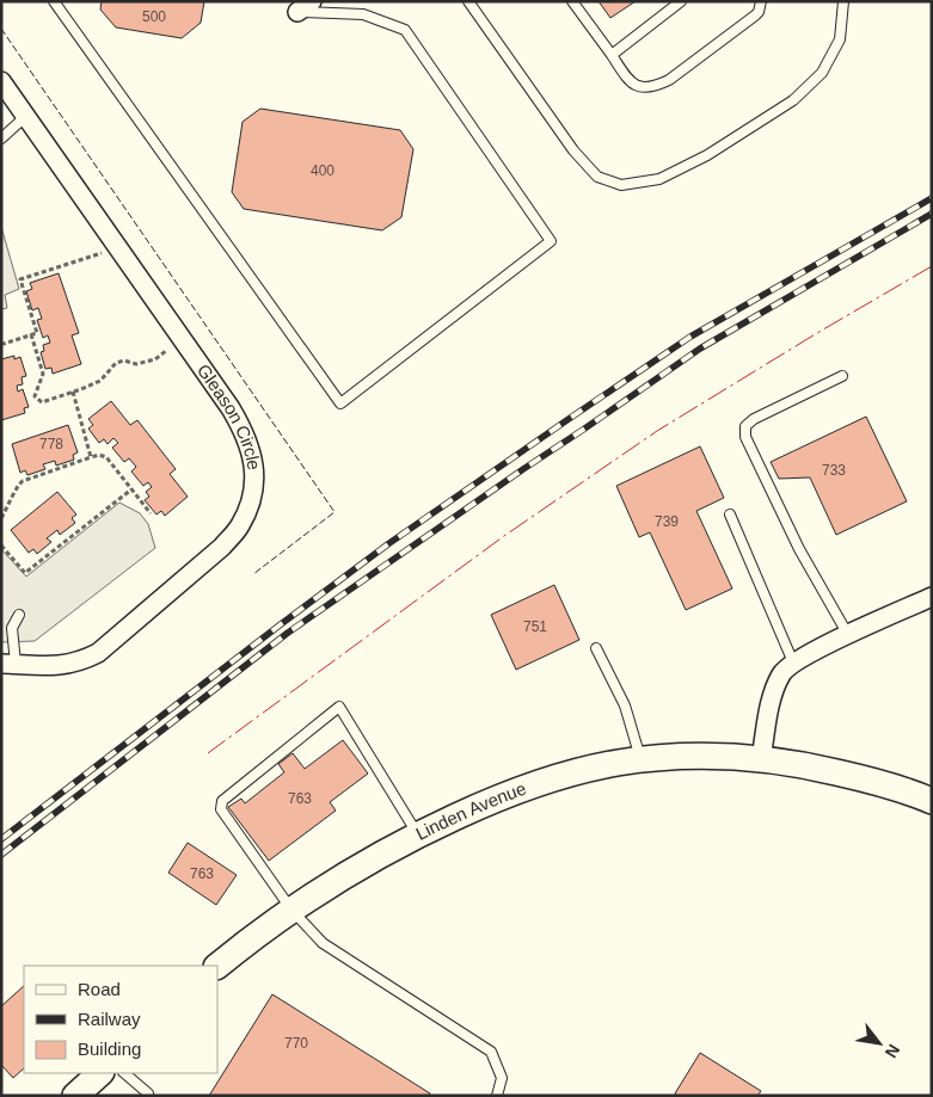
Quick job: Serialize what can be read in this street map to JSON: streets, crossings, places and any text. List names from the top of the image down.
{
  "streets": {
    "main road": ["Linden Avenue"],
    "street": ["Gleason Circle"]
  },
  "house_numbers": [
    "500",
    "400",
    "778",
    "733",
    "739",
    "751",
    "763",
    "763",
    "770"
  ],
  "legend": ["Road", "Railway", "Building"],
  "north": "bottom right"
}
